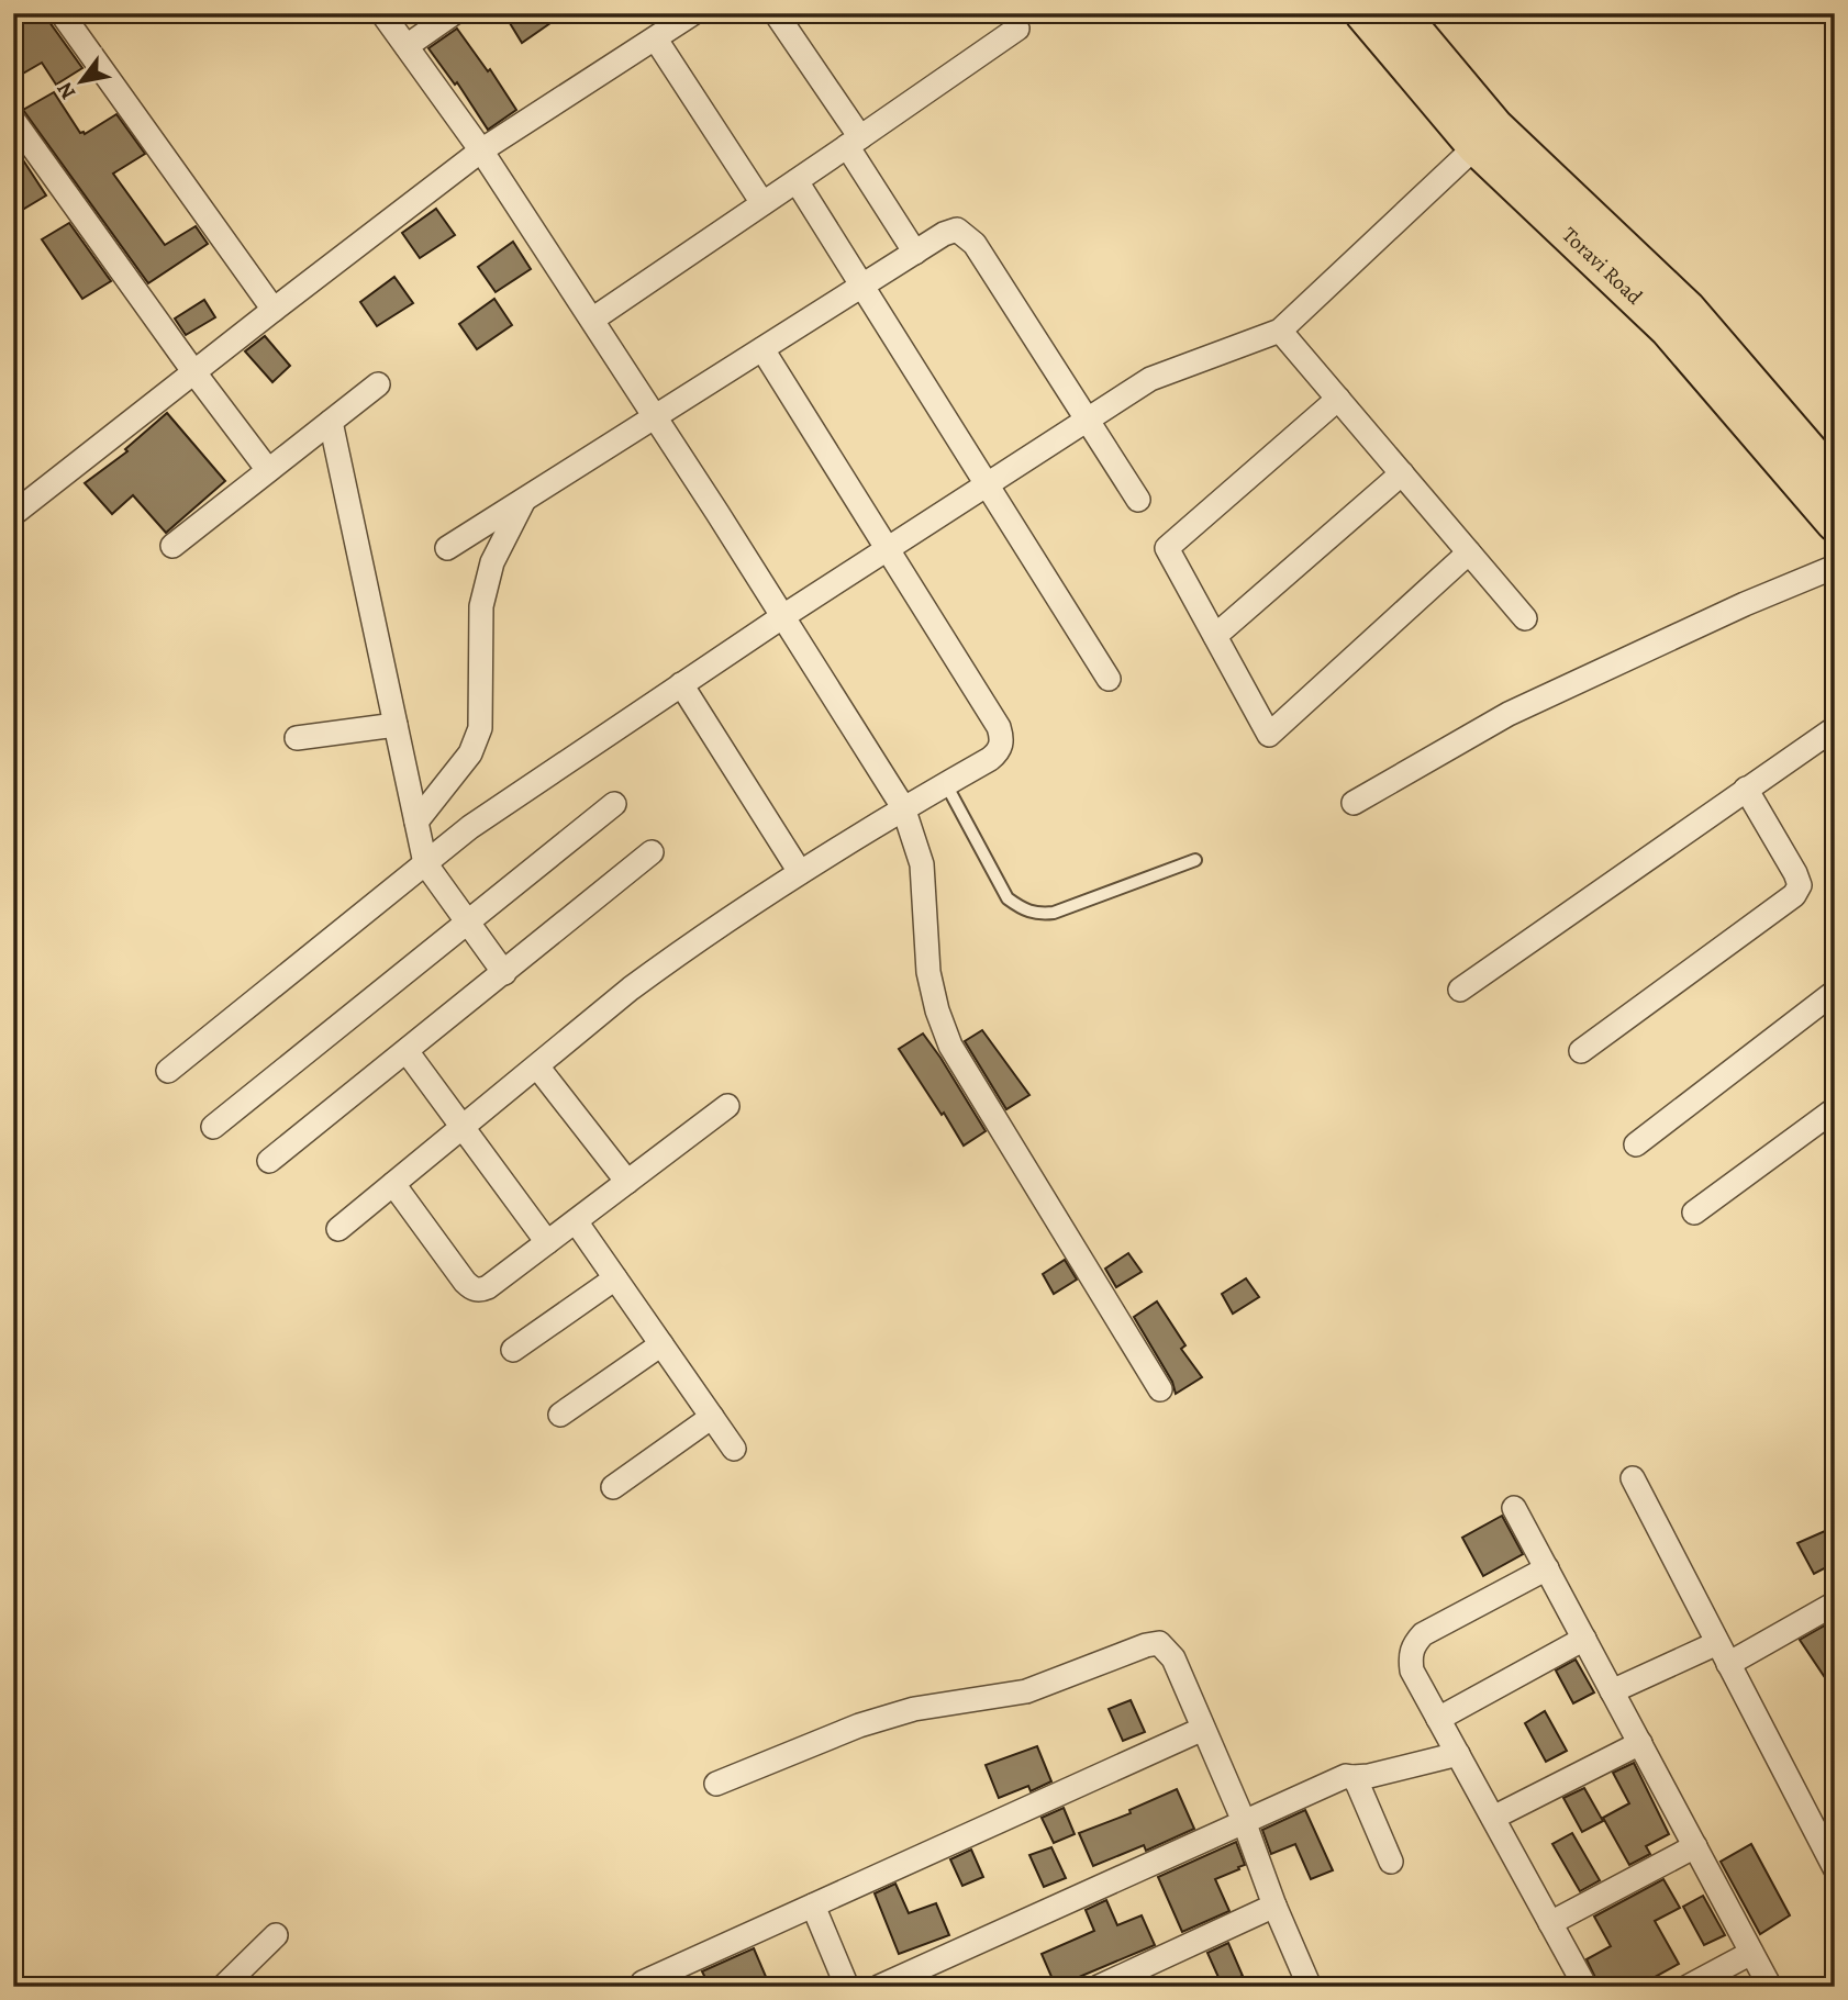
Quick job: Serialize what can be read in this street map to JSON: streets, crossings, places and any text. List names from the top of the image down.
{
  "streets": {
    "highway": ["Toravi Road"]
  },
  "north": "bottom left"
}
